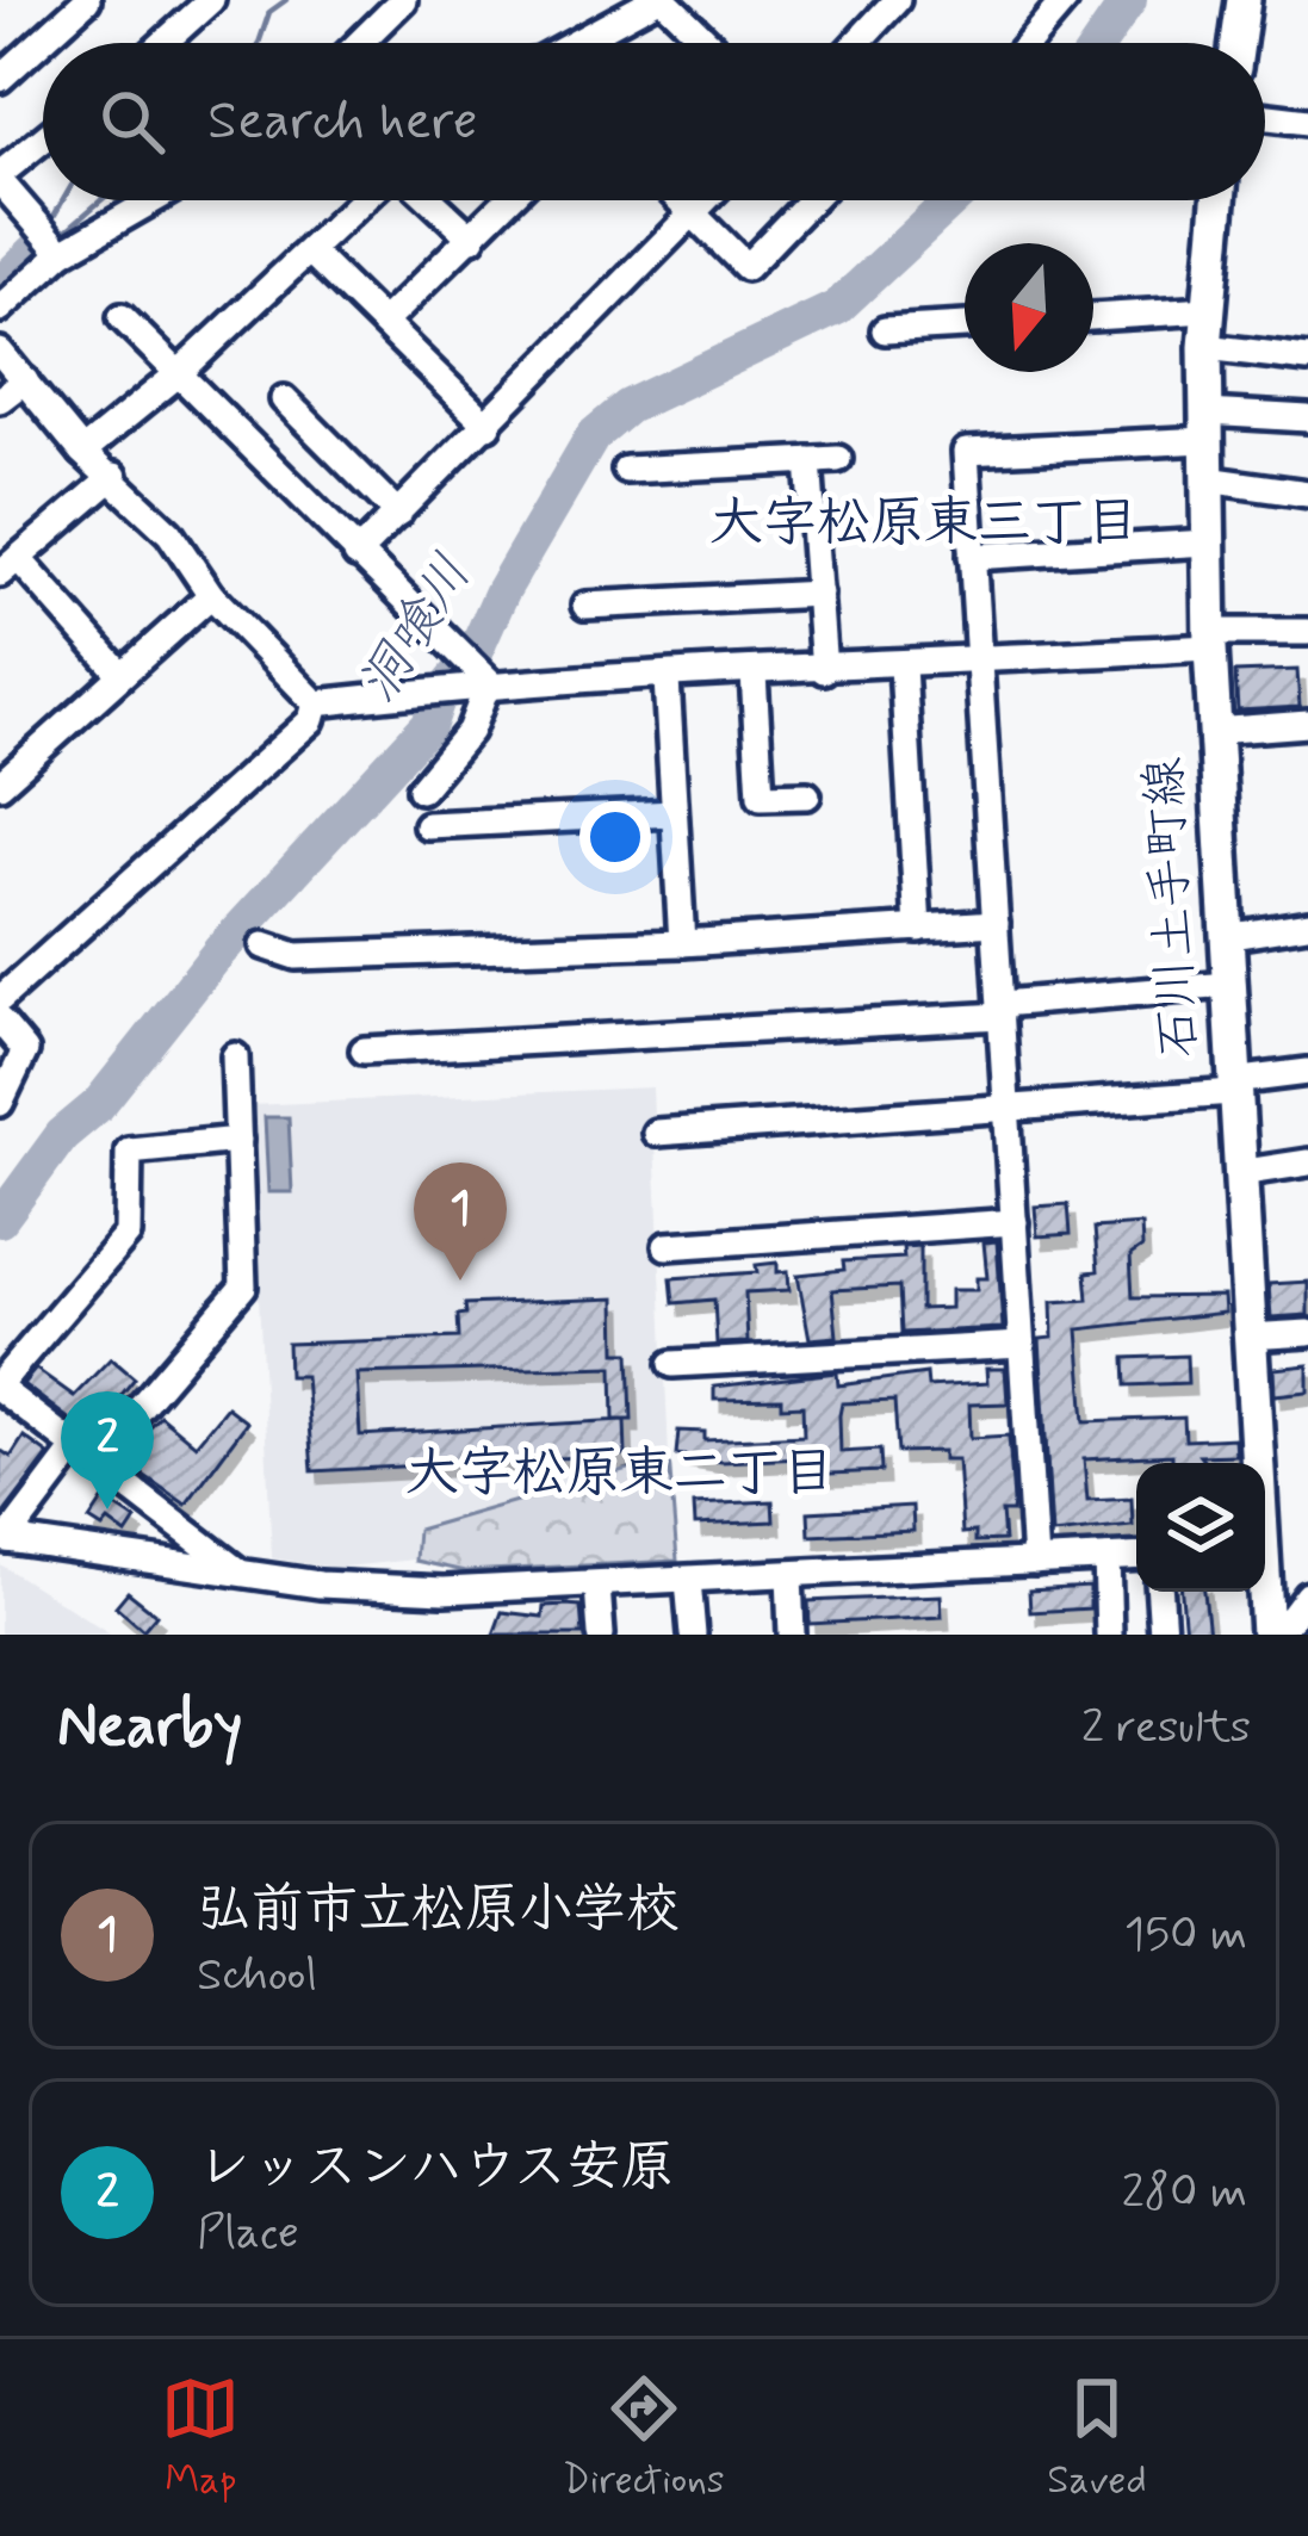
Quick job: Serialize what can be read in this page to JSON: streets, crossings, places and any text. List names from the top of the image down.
{
  "streets": {
    "main road": ["石川土手町線"]
  },
  "districts": ["大字松原東三丁目", "大字松原東二丁目"],
  "water": ["洞喰川"],
  "north": "bottom",
  "page": {
    "search": "Search here",
    "pins": ["1", "2"],
    "heading": ["Nearby", "2 results"],
    "list": [
      {
        "mark": "1",
        "name": "弘前市立松原小学校",
        "note": "School",
        "value": "150 m"
      },
      {
        "mark": "2",
        "name": "レッスンハウス安原",
        "note": "Place",
        "value": "280 m"
      }
    ],
    "nav": ["Map", "Directions", "Saved"]
  }
}
